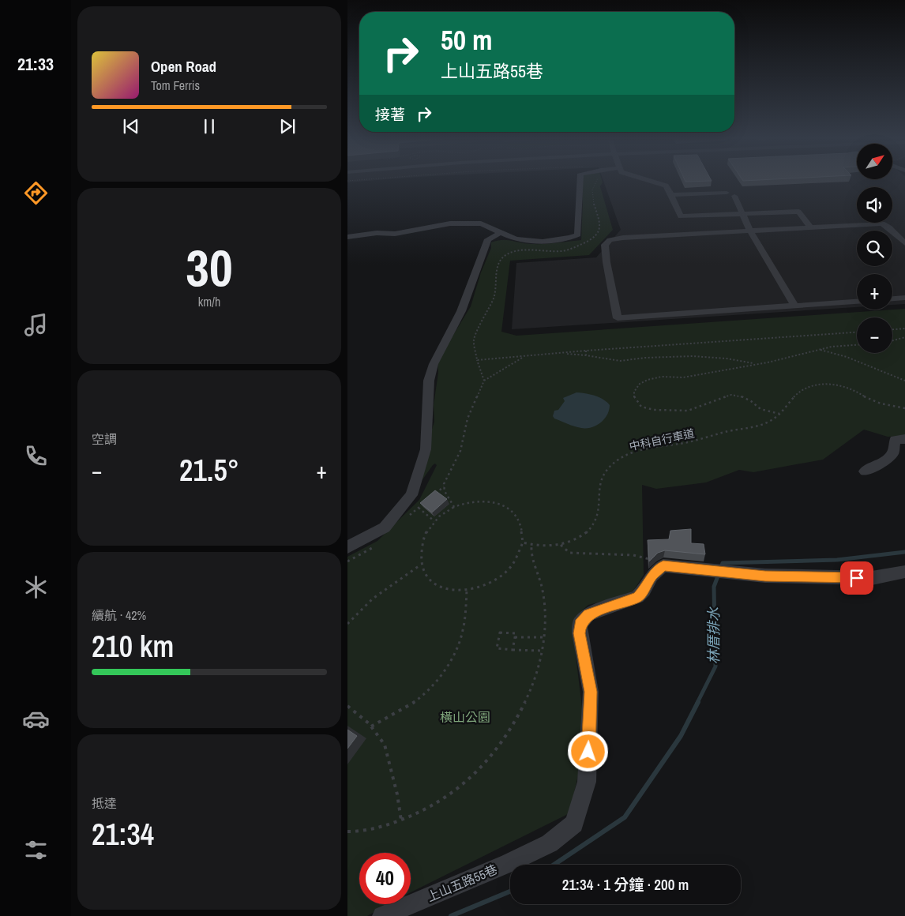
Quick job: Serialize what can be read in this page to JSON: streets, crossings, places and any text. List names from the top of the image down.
{
  "streets": {
    "street": ["上山五路55巷"],
    "path": ["中科自行車道"]
  },
  "water": ["林厝排水"],
  "parks": ["橫山公園"],
  "north": "top right",
  "page": {
    "tabs": "21:33",
    "turn": ["50 m", "上山五路55巷"],
    "song": ["Open Road", "Tom Ferris"],
    "then": "接著",
    "map_buttons": ["+", "−"],
    "tile": [
      ["30", "km/h"],
      "空調",
      ["續航 · 42%", "210 km"],
      ["抵達", "21:34"]
    ],
    "heat": ["−", "21.5°", "+"],
    "limit": "40",
    "trip": "21:34 · 1 分鐘 · 200 m"
  }
}
